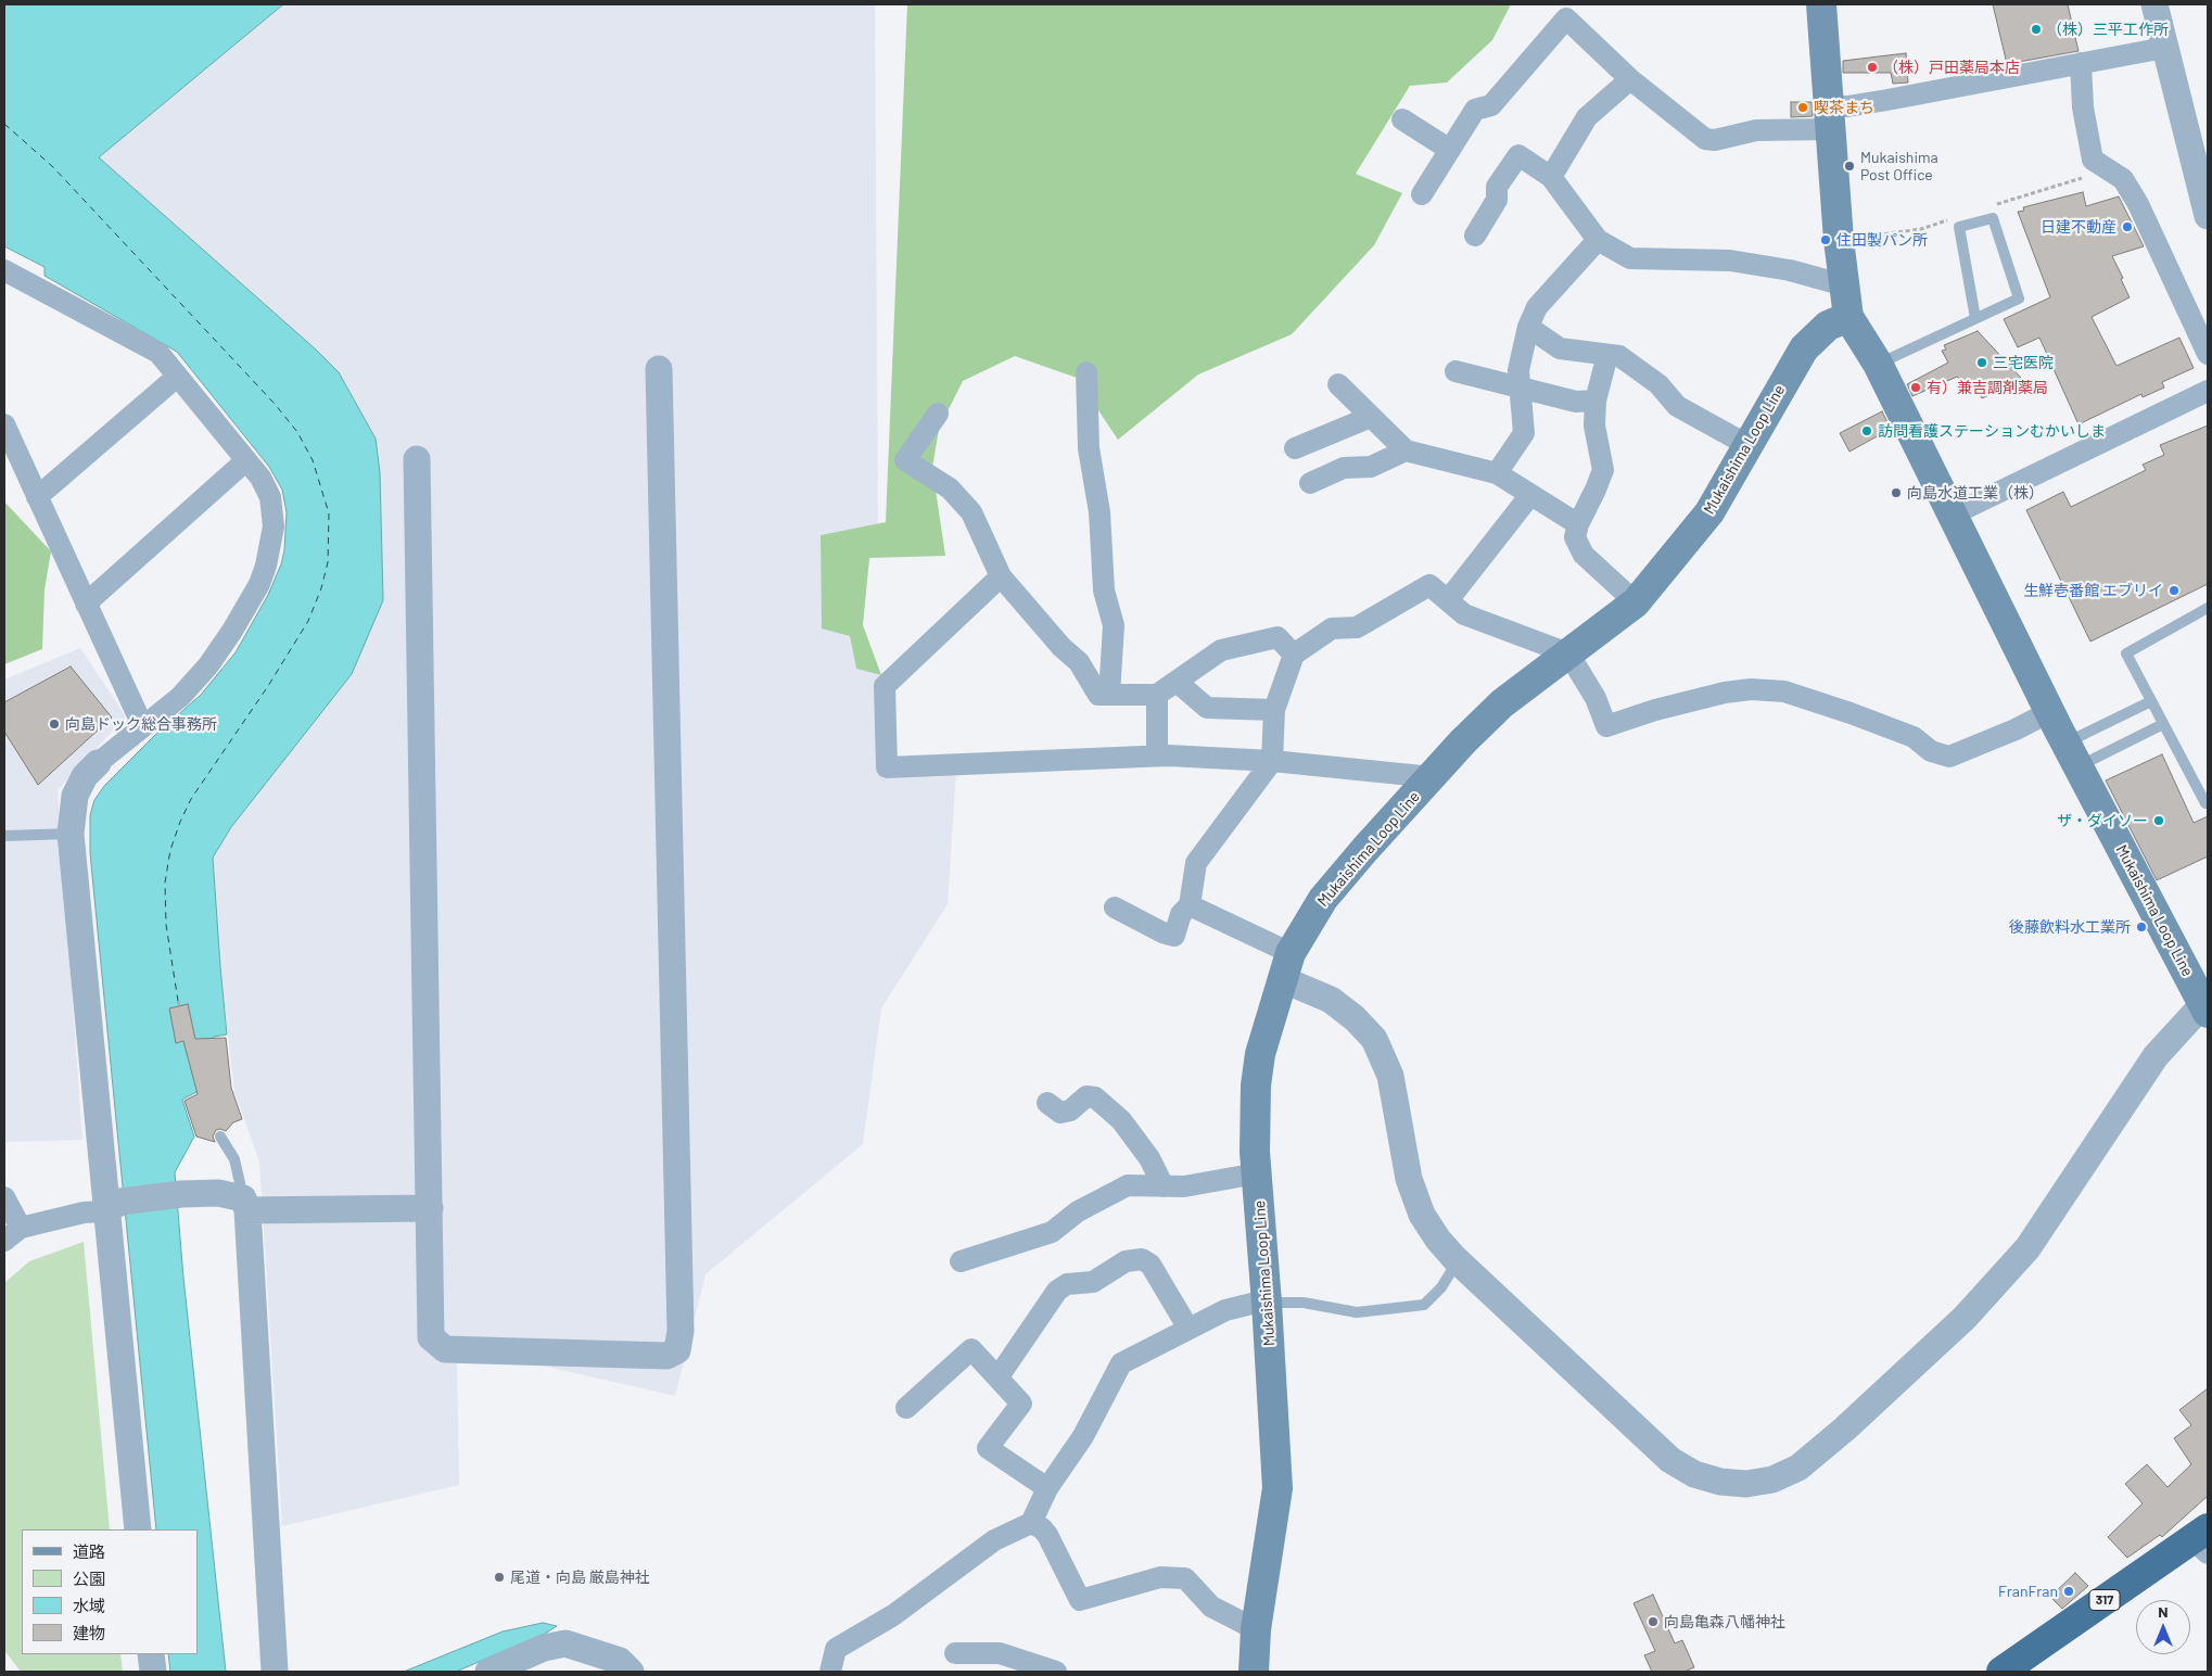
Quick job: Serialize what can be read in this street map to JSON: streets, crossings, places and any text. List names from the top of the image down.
{
  "streets": {
    "highway": ["317"],
    "main road": ["Mukaishima Loop Line"]
  },
  "places": [
    "（株）三平工作所",
    "（株）戸田薬局本店",
    "喫茶まち",
    "Mukaishima Post Office",
    "日建不動産",
    "住田製パン所",
    "三宅医院",
    "有）兼吉調剤薬局",
    "訪問看護ステーションむかいしま",
    "向島水道工業（株）",
    "生鮮壱番館 エブリイ",
    "向島ドック総合事務所",
    "ザ・ダイソー",
    "後藤飲料水工業所",
    "尾道・向島 厳島神社",
    "FranFran",
    "向島亀森八幡神社"
  ],
  "legend": [
    "道路",
    "公園",
    "水域",
    "建物"
  ],
  "north": "top"
}
